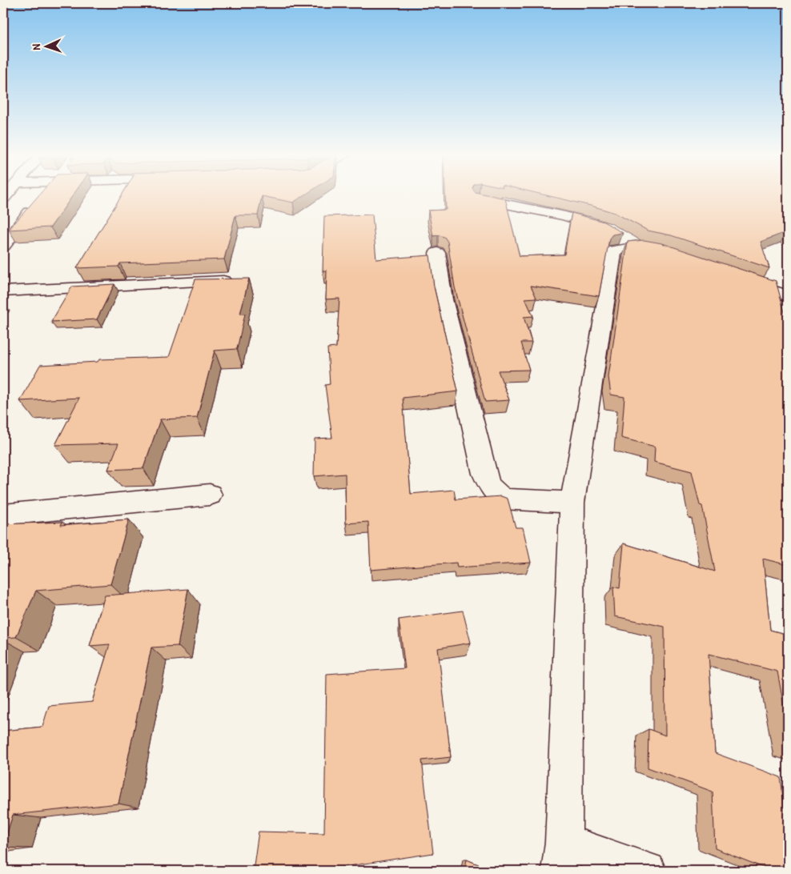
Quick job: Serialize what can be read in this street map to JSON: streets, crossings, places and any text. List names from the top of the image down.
{
  "north": "left"
}
